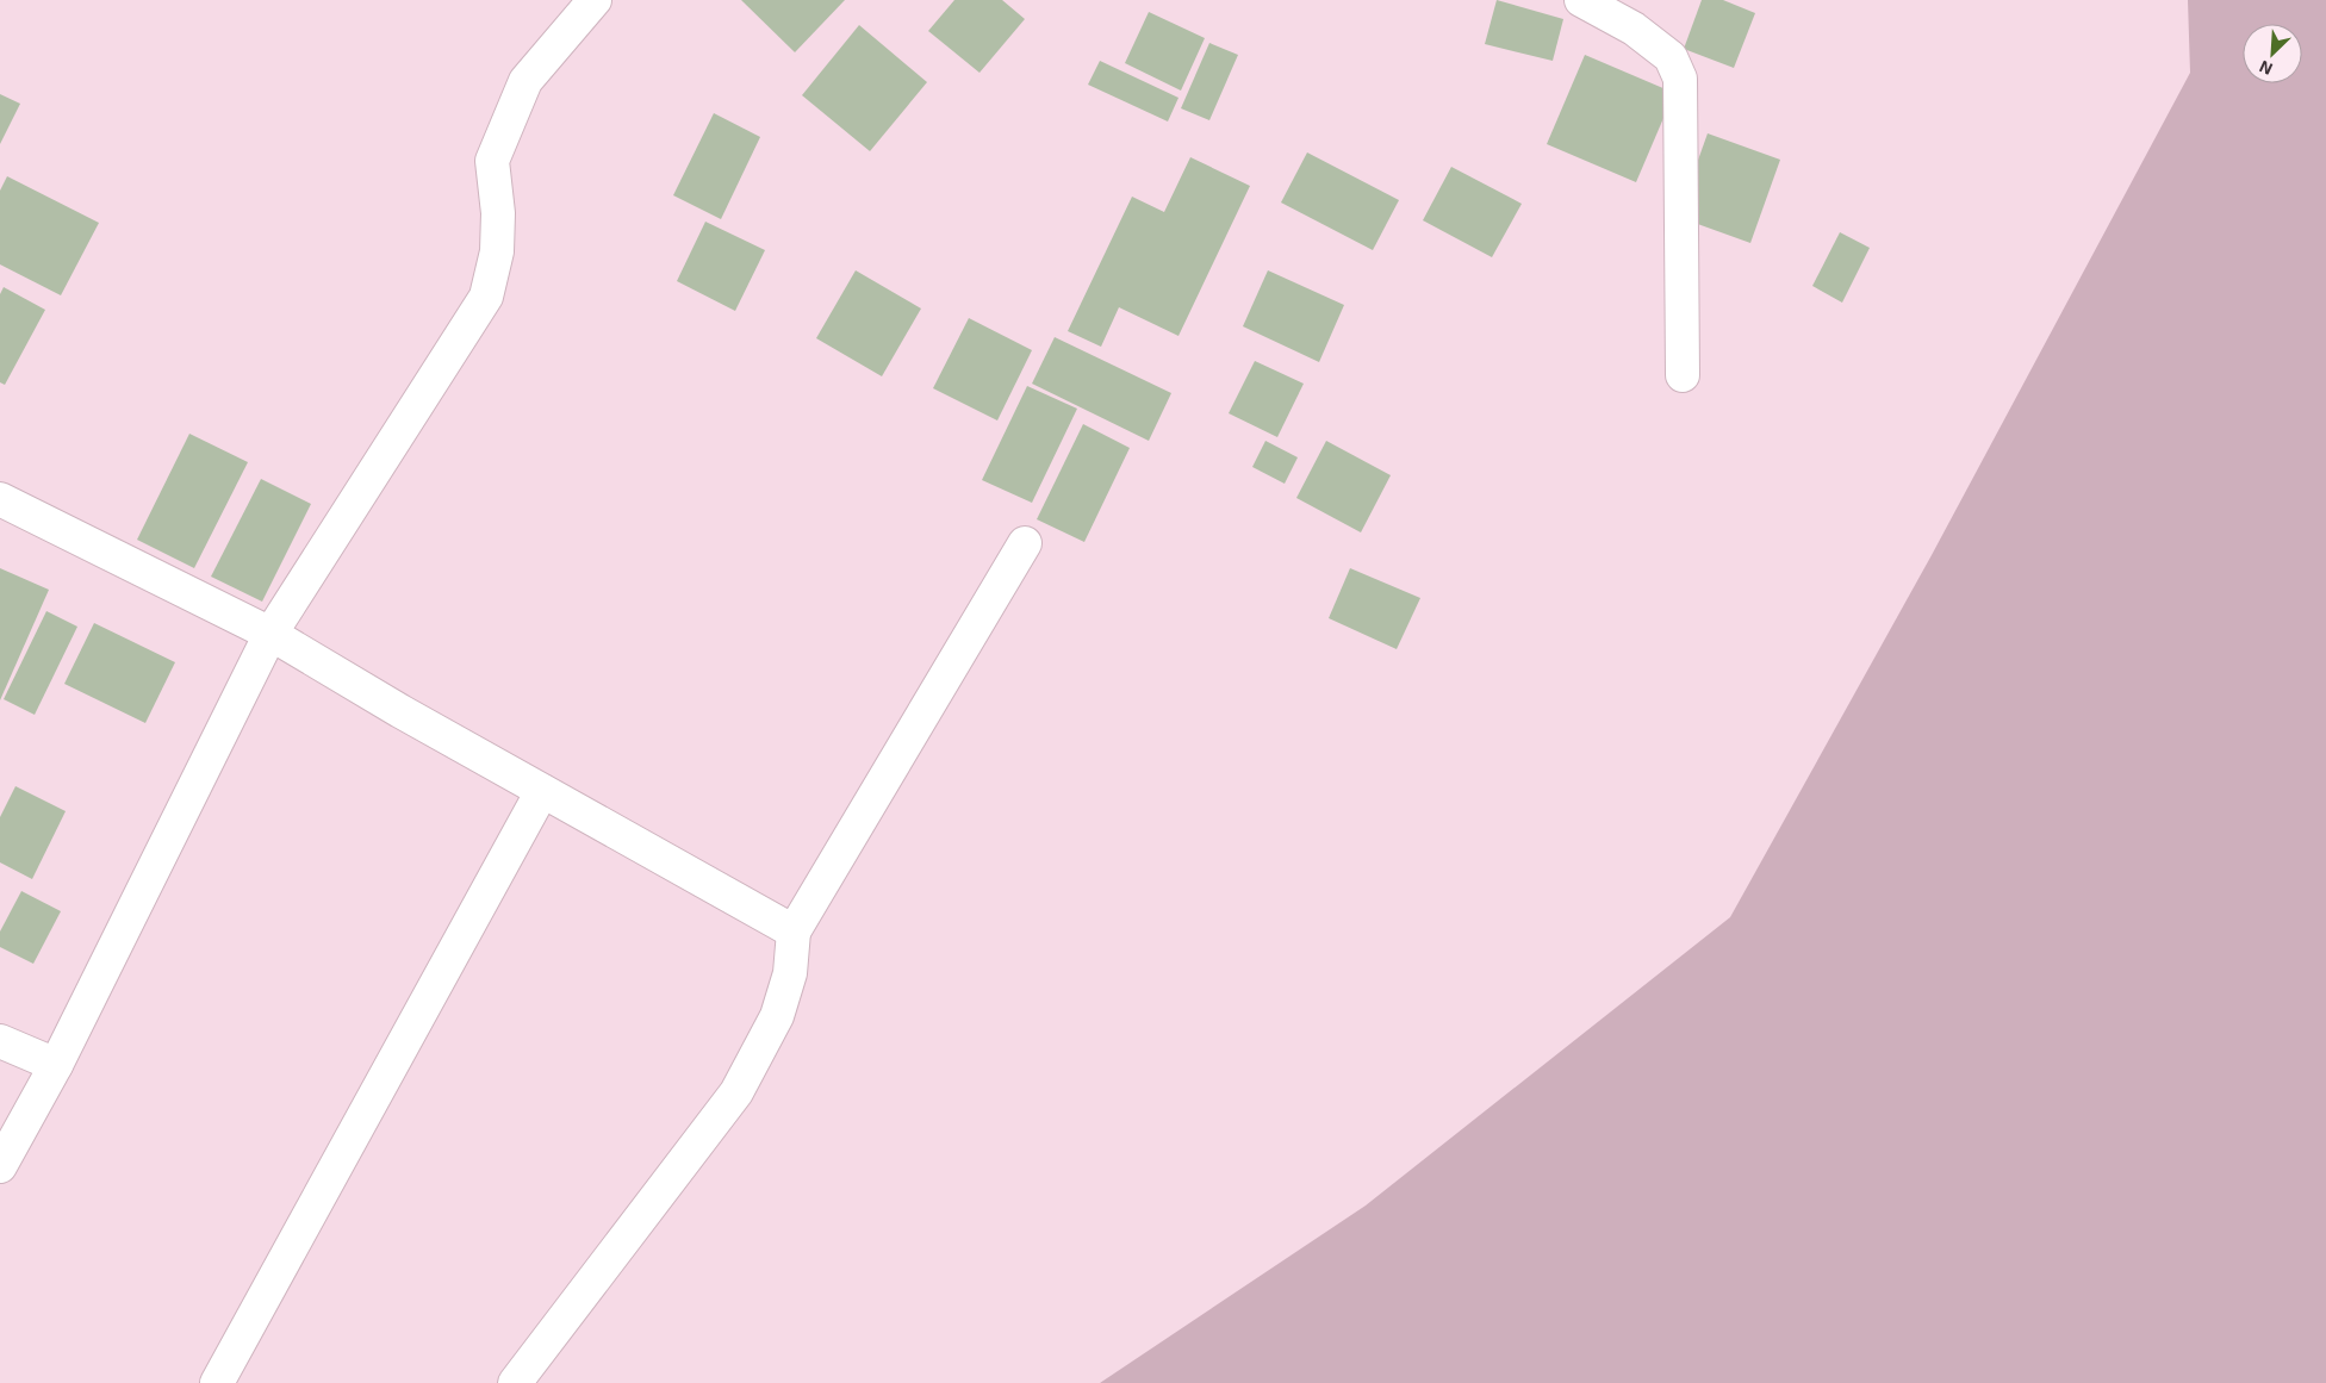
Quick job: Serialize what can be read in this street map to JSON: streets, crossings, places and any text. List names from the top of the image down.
{
  "north": "bottom left"
}
